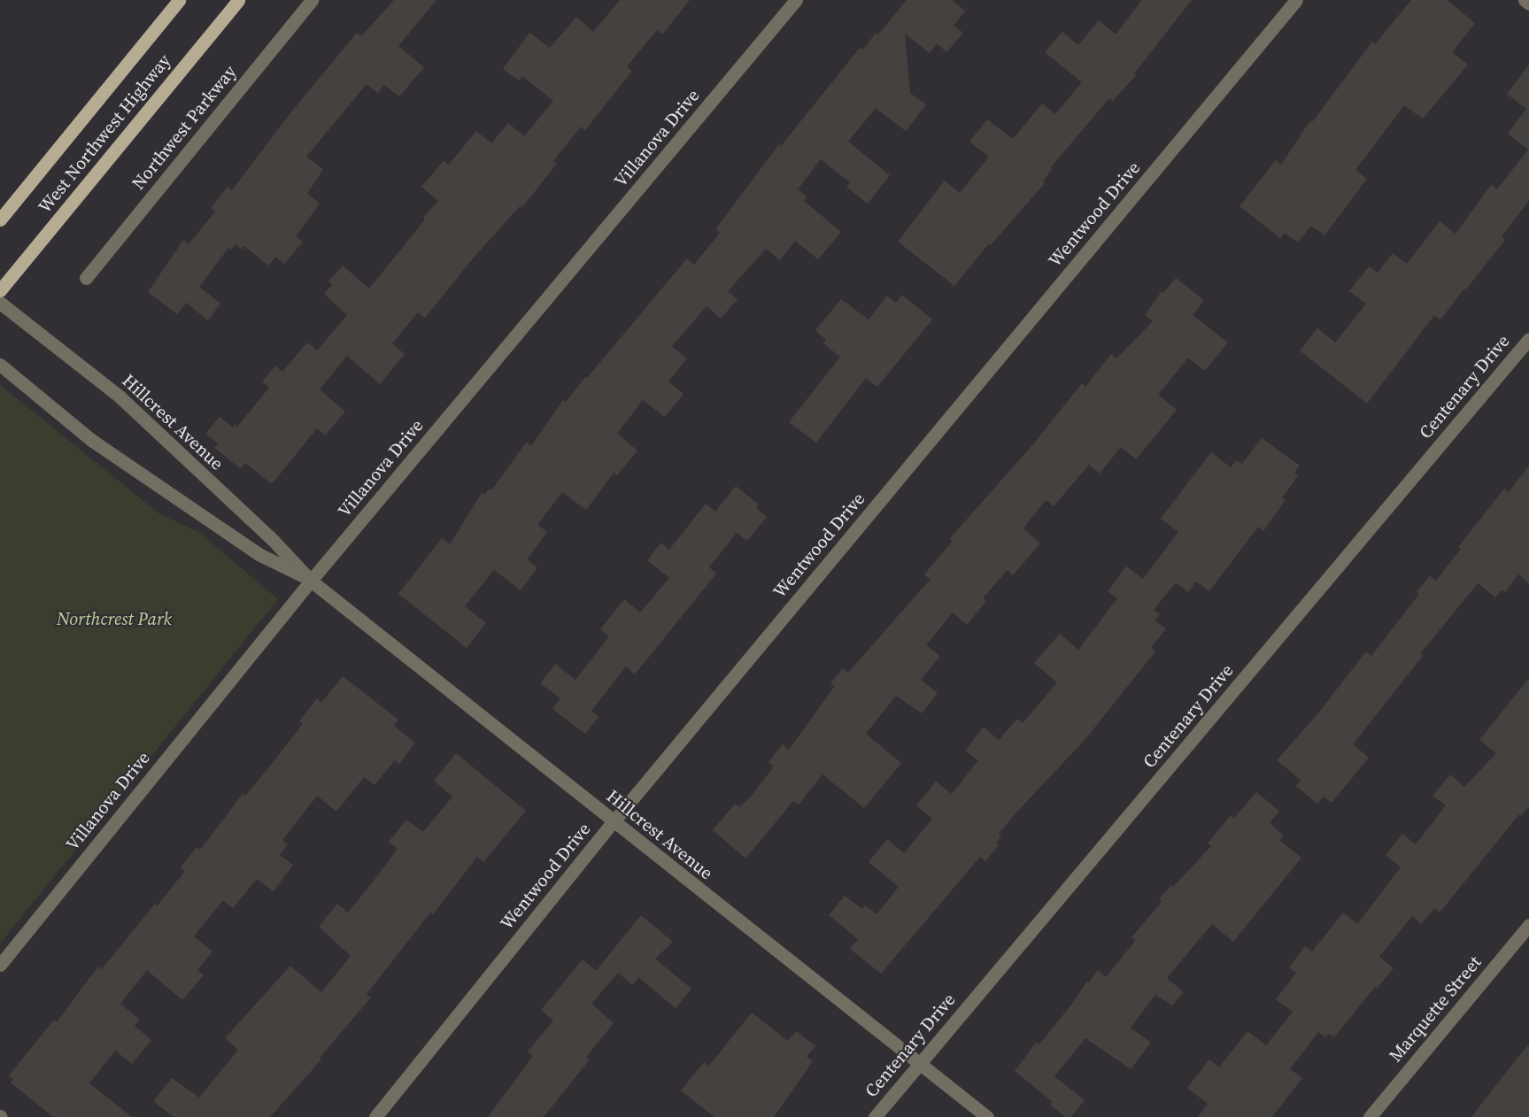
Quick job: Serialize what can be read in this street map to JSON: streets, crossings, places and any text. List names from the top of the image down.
{
  "streets": {
    "main road": ["West Northwest Highway"],
    "street": [
      "Northwest Parkway",
      "Villanova Drive",
      "Wentwood Drive",
      "Centenary Drive",
      "Hillcrest Avenue",
      "Marquette Street"
    ]
  },
  "crossings": [
    ["Villanova Drive", "Hillcrest Avenue"],
    ["Wentwood Drive", "Hillcrest Avenue"],
    ["Centenary Drive", "Hillcrest Avenue"]
  ],
  "parks": ["Northcrest Park"]
}
